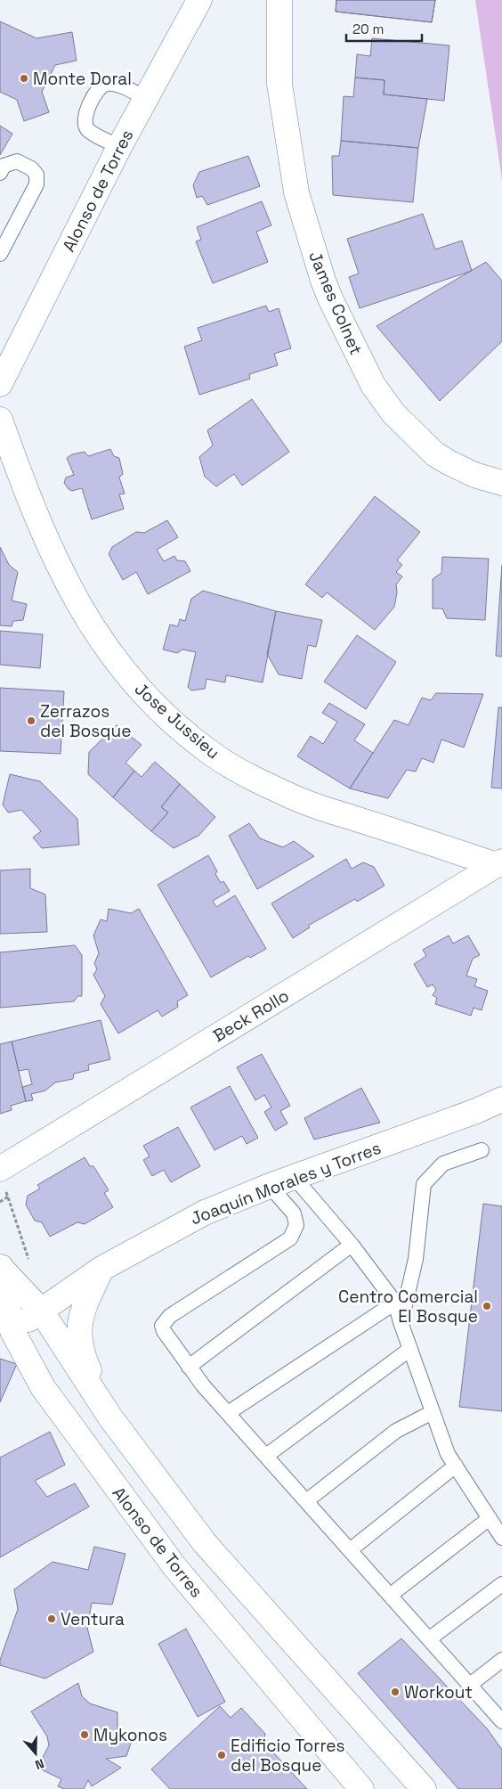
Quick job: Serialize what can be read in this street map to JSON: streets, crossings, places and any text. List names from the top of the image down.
{
  "streets": {
    "street": [
      "Alonso de Torres",
      "James Colnet",
      "Jose Jussieu",
      "Beck Rollo",
      "Joaquín Morales y Torres"
    ]
  },
  "crossings": [
    ["Alonso de Torres", "Joaquín Morales y Torres"],
    ["Jose Jussieu", "Beck Rollo"]
  ],
  "places": [
    "Monte Doral",
    "Zerrazos del Bosque",
    "Centro Comercial El Bosque",
    "Ventura",
    "Workout",
    "Mykonos",
    "Edificio Torres del Bosque"
  ],
  "scale_bar": "20 m",
  "north": "bottom"
}
